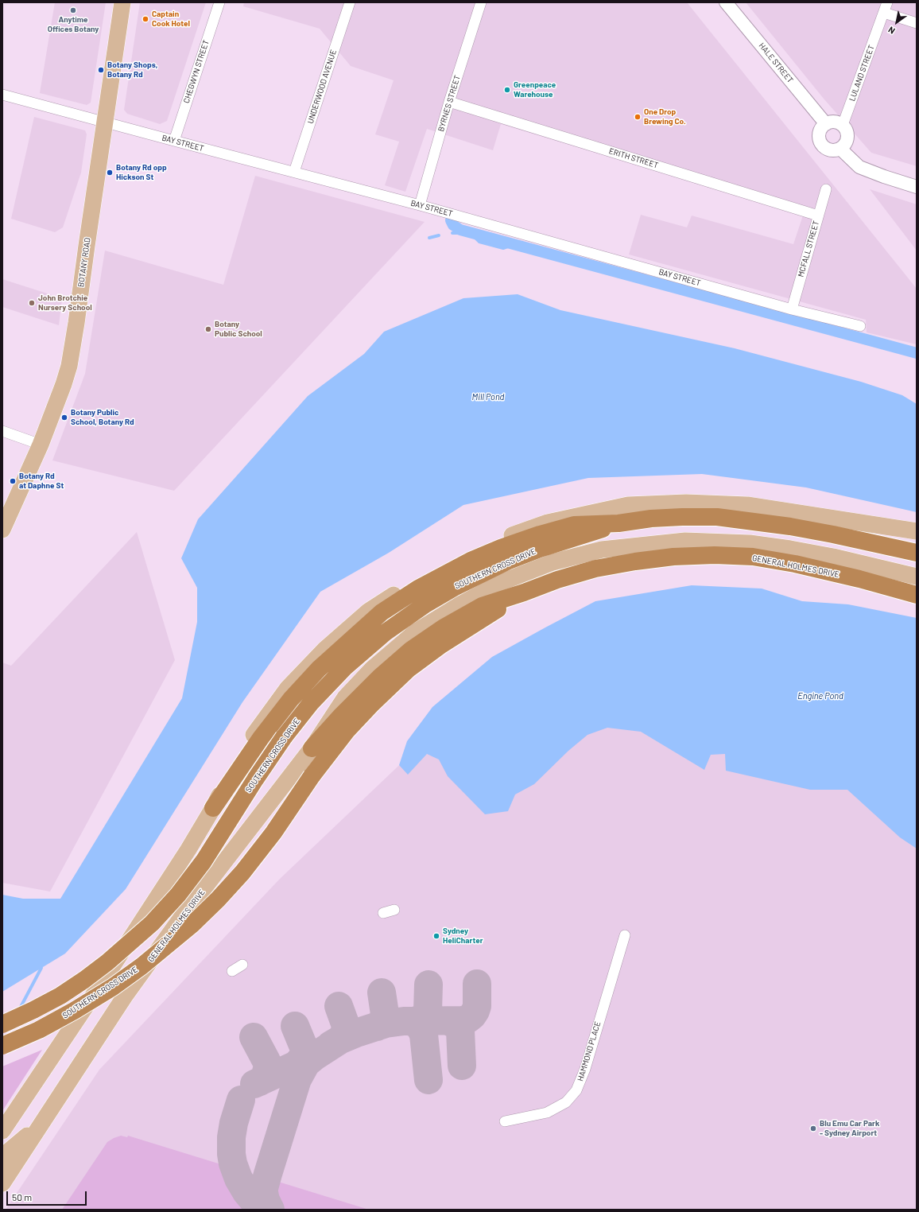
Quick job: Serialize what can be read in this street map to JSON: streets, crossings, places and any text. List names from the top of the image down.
{
  "streets": {
    "highway": ["GENERAL HOLMES DRIVE", "SOUTHERN CROSS DRIVE"],
    "main road": ["BOTANY ROAD"],
    "street": [
      "HALE STREET",
      "CHEGWYN STREET",
      "LULAND STREET",
      "UNDERWOOD AVENUE",
      "BYRNES STREET",
      "BAY STREET",
      "ERITH STREET",
      "MCFALL STREET",
      "HAMMOND PLACE"
    ]
  },
  "crossings": [
    ["HALE STREET", "LULAND STREET"],
    ["CHEGWYN STREET", "BAY STREET"],
    ["UNDERWOOD AVENUE", "BAY STREET"],
    ["BYRNES STREET", "BAY STREET"],
    ["BYRNES STREET", "ERITH STREET"],
    ["BAY STREET", "MCFALL STREET"],
    ["BAY STREET", "BOTANY ROAD"],
    ["ERITH STREET", "MCFALL STREET"],
    ["GENERAL HOLMES DRIVE", "SOUTHERN CROSS DRIVE"]
  ],
  "water": ["Mill Pond", "Engine Pond"],
  "places": [
    "Anytime Offices Botany",
    "Captain Cook Hotel",
    "Botany Shops, Botany Rd",
    "Greenpeace Warehouse",
    "One Drop Brewing Co.",
    "Botany Rd opp Hickson St",
    "John Brotchie Nursery School",
    "Botany Public School",
    "Botany Public School, Botany Rd",
    "Botany Rd at Daphne St",
    "Sydney HeliCharter",
    "Blu Emu Car Park - Sydney Airport"
  ],
  "scale_bar": "50 m",
  "north": "bottom left"
}
